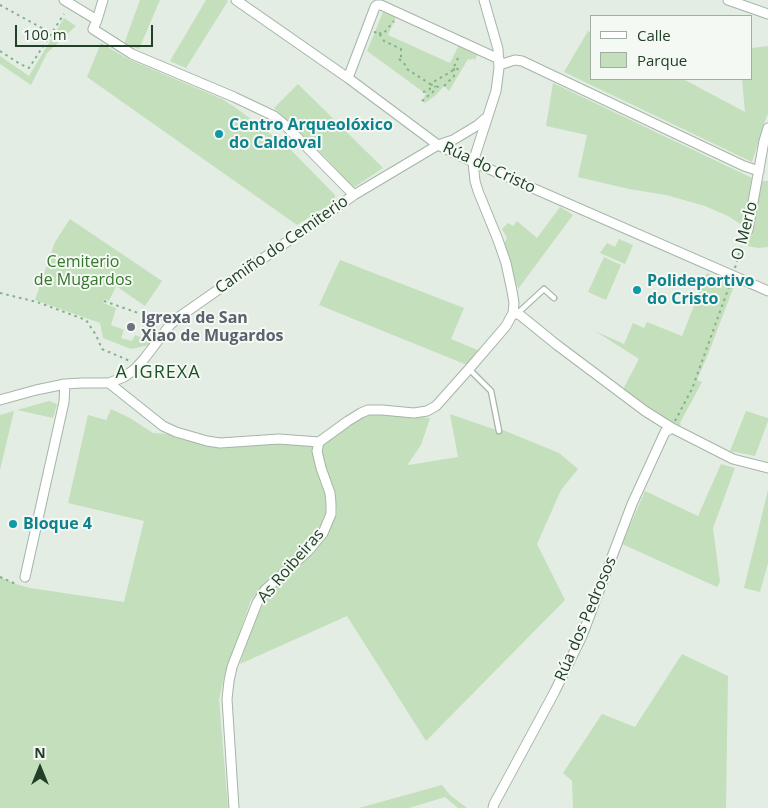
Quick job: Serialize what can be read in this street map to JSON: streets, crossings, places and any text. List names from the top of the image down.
{
  "streets": {
    "street": [
      "Rúa do Cristo",
      "O Merlo",
      "Camiño do Cemiterio",
      "As Roibeiras",
      "Rúa dos Pedrosos"
    ]
  },
  "crossings": [
    ["Rúa do Cristo", "O Merlo"],
    ["Rúa do Cristo", "Camiño do Cemiterio"],
    ["O Merlo", "Rúa dos Pedrosos"]
  ],
  "districts": ["A IGREXA"],
  "parks": ["Cemiterio de Mugardos"],
  "places": [
    "Centro Arqueolóxico do Caldoval",
    "Polideportivo do Cristo",
    "Igrexa de San Xiao de Mugardos",
    "Bloque 4"
  ],
  "legend": ["Calle", "Parque"],
  "scale_bar": "100 m",
  "north": "top"
}
